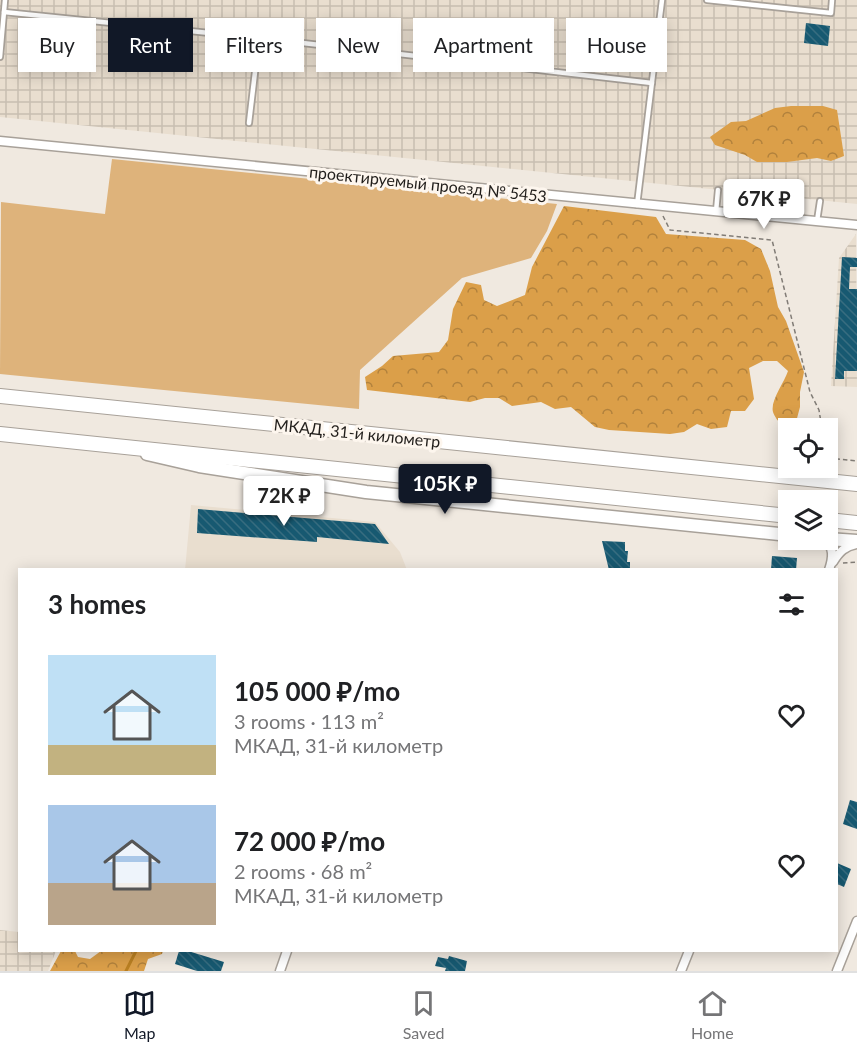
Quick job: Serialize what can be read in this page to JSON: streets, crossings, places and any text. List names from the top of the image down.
{
  "streets": {
    "highway": ["МКАД, 31-й километр"],
    "street": ["проектируемый проезд № 5453"]
  },
  "page": {
    "chip": [
      "Buy",
      "Rent",
      "Filters",
      "New",
      "Apartment",
      "House"
    ],
    "price": ["67K ₽", "105K ₽", "72K ₽"],
    "heading": "3 homes",
    "list": [
      {
        "name": "105 000 ₽/mo",
        "note": "3 rooms · 113 m² · МКАД, 31-й километр"
      },
      {
        "name": "72 000 ₽/mo",
        "note": "2 rooms · 68 m² · МКАД, 31-й километр"
      }
    ],
    "tabs": ["Map", "Saved", "Home"]
  }
}
